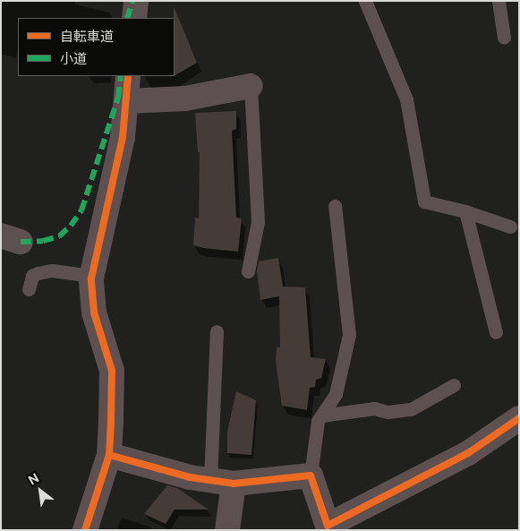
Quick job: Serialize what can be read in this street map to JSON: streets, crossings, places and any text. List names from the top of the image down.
{
  "legend": ["自転車道", "小道"],
  "north": "top left"
}
